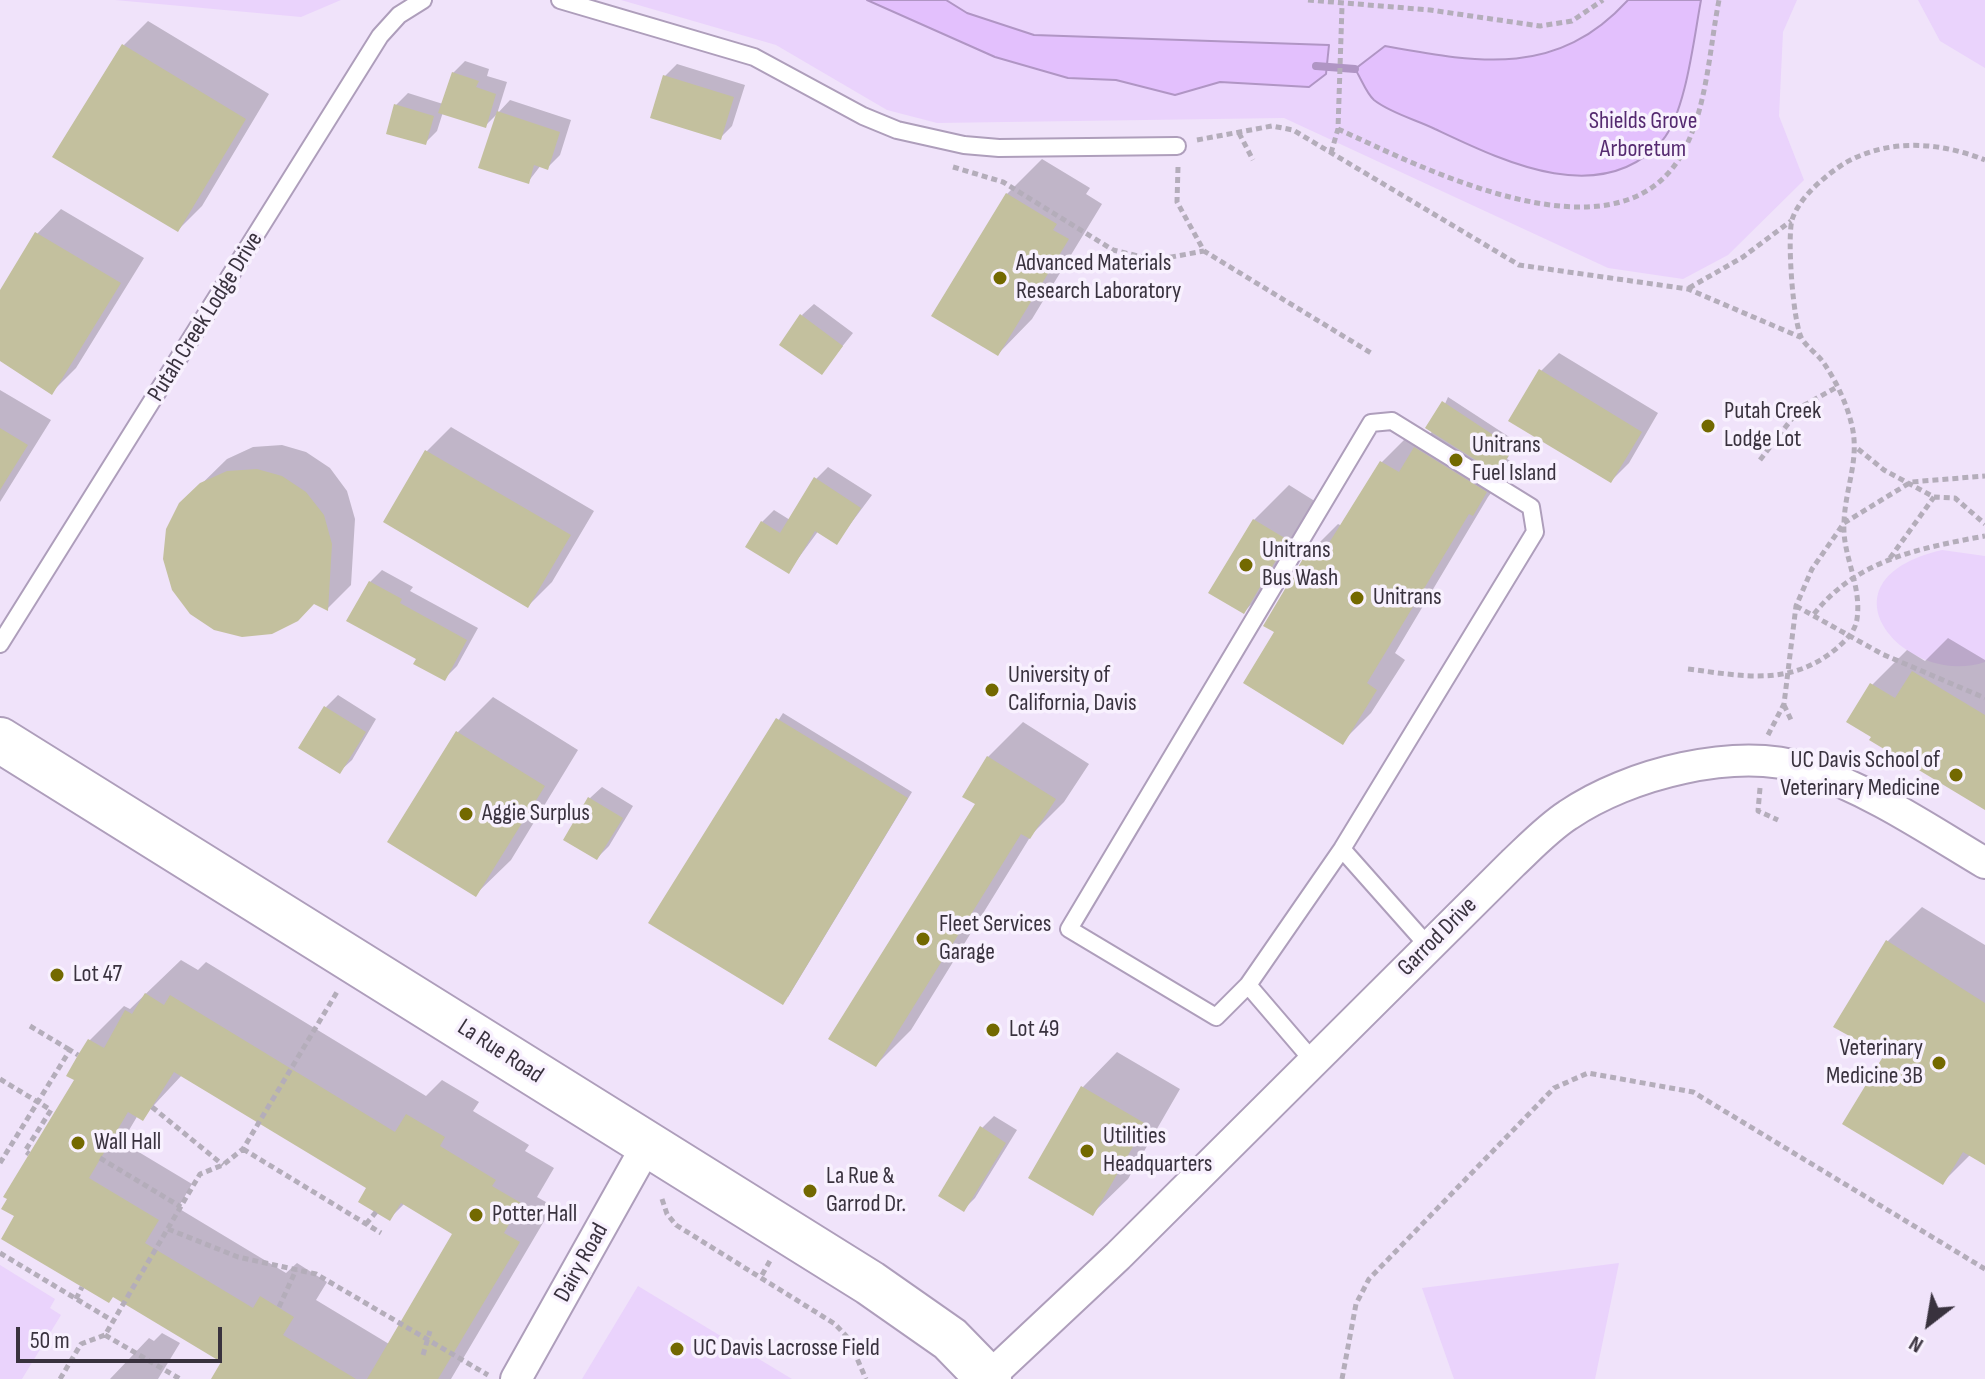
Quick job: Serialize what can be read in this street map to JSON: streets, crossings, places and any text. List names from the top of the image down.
{
  "streets": {
    "street": ["Garrod Drive", "La Rue Road", "Dairy Road"],
    "lane": ["Putah Creek Lodge Drive"]
  },
  "crossings": [
    ["Garrod Drive", "La Rue Road"],
    ["La Rue Road", "Dairy Road"]
  ],
  "parks": ["Shields Grove Arboretum"],
  "places": [
    "Advanced Materials Research Laboratory",
    "Putah Creek Lodge Lot",
    "Unitrans Fuel Island",
    "Unitrans Bus Wash",
    "Unitrans",
    "University of California, Davis",
    "UC Davis School of Veterinary Medicine",
    "Aggie Surplus",
    "Fleet Services Garage",
    "Lot 47",
    "Lot 49",
    "Veterinary Medicine 3B",
    "Wall Hall",
    "Utilities Headquarters",
    "La Rue & Garrod Dr.",
    "Potter Hall",
    "UC Davis Lacrosse Field"
  ],
  "scale_bar": "50 m",
  "north": "bottom left"
}
